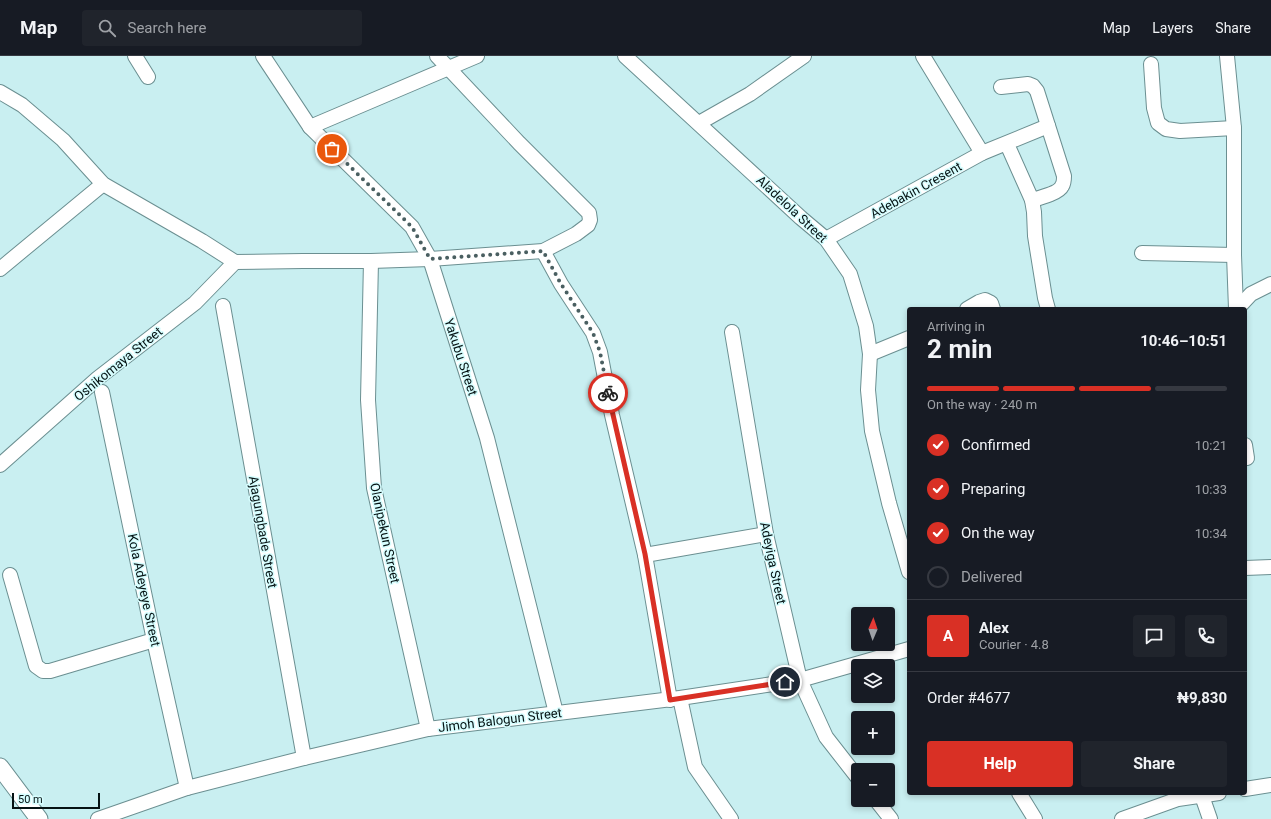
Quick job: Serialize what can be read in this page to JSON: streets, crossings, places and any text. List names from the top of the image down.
{
  "streets": {
    "street": [
      "Adebakin Cresent",
      "Aladelola Street",
      "Yakubu Street",
      "Oshikomaya Street",
      "Ajagungbade Street",
      "Olanipekun Street",
      "Adeyiga Street",
      "Kola Adeyeye Street",
      "Jimoh Balogun Street"
    ]
  },
  "crossings": [
    ["Adebakin Cresent", "Aladelola Street"],
    ["Yakubu Street", "Jimoh Balogun Street"],
    ["Ajagungbade Street", "Jimoh Balogun Street"],
    ["Olanipekun Street", "Jimoh Balogun Street"],
    ["Adeyiga Street", "Jimoh Balogun Street"],
    ["Kola Adeyeye Street", "Jimoh Balogun Street"]
  ],
  "scale_bar": "50 m",
  "north": "top",
  "page": {
    "header": "Map",
    "search": "Search here",
    "nav": ["Map", "Layers", "Share"],
    "heading": ["2 min", "Arriving in", "10:46–10:51"],
    "panel": [
      "Alex",
      "Courier · 4.8",
      "Order #4677",
      "₦9,830"
    ],
    "bar": "On the way · 240 m",
    "list": [
      ["Confirmed", "10:21"],
      ["Preparing", "10:33"],
      ["On the way", "10:34"],
      "Delivered"
    ],
    "map_buttons": ["+", "−"],
    "round": "A",
    "buttons": ["Help", "Share"],
    "scale": "50 m"
  }
}
